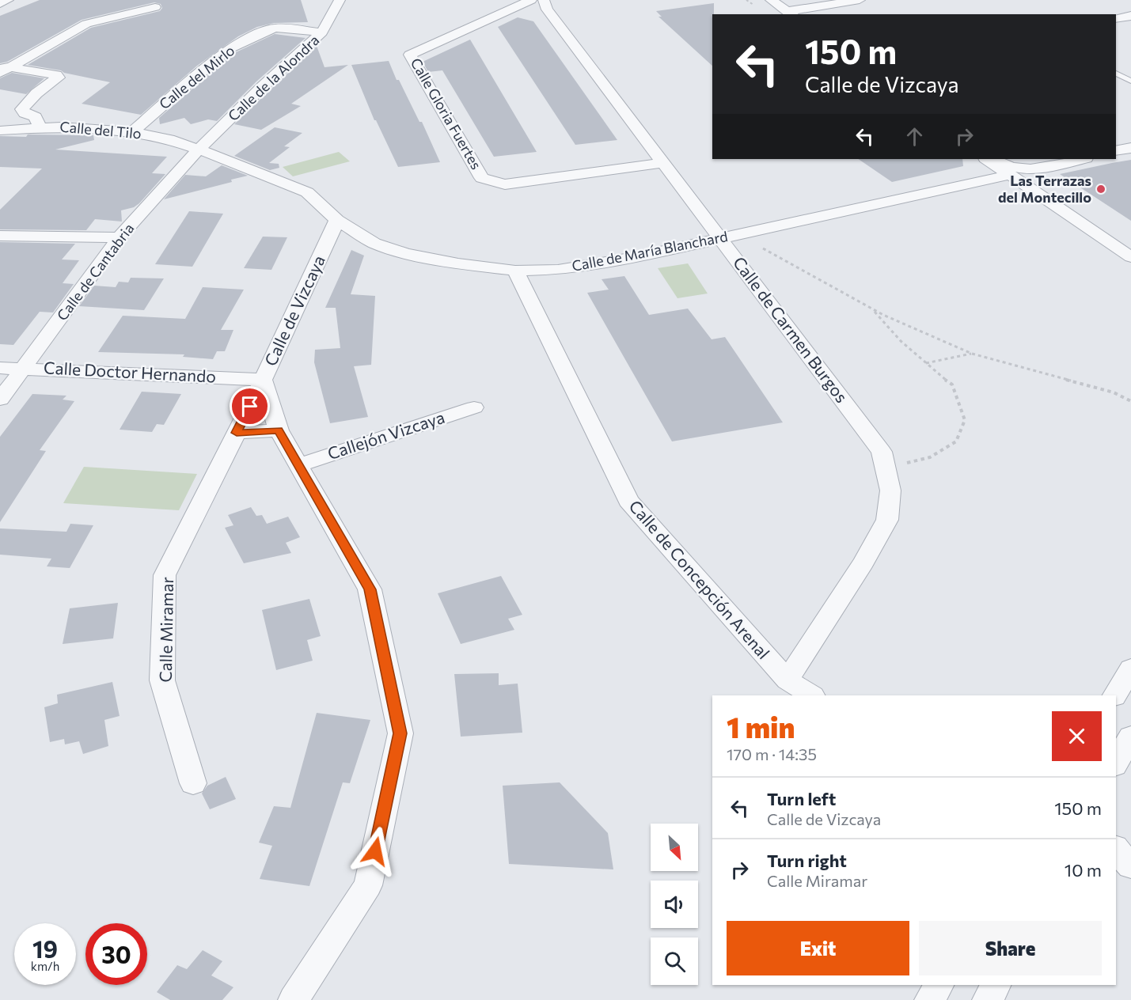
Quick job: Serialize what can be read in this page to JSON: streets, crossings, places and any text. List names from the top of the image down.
{
  "streets": {
    "street": [
      "Calle del Mirlo",
      "Calle de la Alondra",
      "Calle Gloria Fuertes",
      "Calle del Tilo",
      "Calle de María Blanchard",
      "Calle de Cantabria",
      "Calle de Vizcaya",
      "Calle de Carmen Burgos",
      "Calle Doctor Hernando",
      "Callejón Vizcaya",
      "Calle de Concepción Arenal",
      "Calle Miramar"
    ]
  },
  "crossings": [
    ["Calle del Mirlo", "Calle de la Alondra"],
    ["Calle del Mirlo", "Calle del Tilo"],
    ["Calle de la Alondra", "Calle del Tilo"],
    ["Calle de la Alondra", "Calle de María Blanchard"],
    ["Calle de la Alondra", "Calle de Cantabria"],
    ["Calle Gloria Fuertes", "Calle de Carmen Burgos"],
    ["Calle del Tilo", "Calle de María Blanchard"],
    ["Calle del Tilo", "Calle de Cantabria"],
    ["Calle de María Blanchard", "Calle de Cantabria"],
    ["Calle de María Blanchard", "Calle de Vizcaya"],
    ["Calle de María Blanchard", "Calle de Carmen Burgos"],
    ["Calle de María Blanchard", "Calle de Concepción Arenal"],
    ["Calle de Cantabria", "Calle Doctor Hernando"],
    ["Calle de Vizcaya", "Calle Doctor Hernando"],
    ["Calle de Vizcaya", "Callejón Vizcaya"],
    ["Calle de Vizcaya", "Calle Miramar"],
    ["Calle de Carmen Burgos", "Calle de Concepción Arenal"],
    ["Calle Doctor Hernando", "Calle Miramar"]
  ],
  "places": ["Las Terrazas del Montecillo"],
  "north": "bottom right",
  "page": {
    "turn": ["150 m", "Calle de Vizcaya"],
    "heading": ["1 min", "170 m · 14:35"],
    "list": [
      {
        "name": "Turn left",
        "note": "Calle de Vizcaya",
        "value": "150 m"
      },
      {
        "name": "Turn right",
        "note": "Calle Miramar",
        "value": "10 m"
      }
    ],
    "buttons": ["Exit", "Share"],
    "speed": "19 km/h",
    "limit": "30"
  }
}
